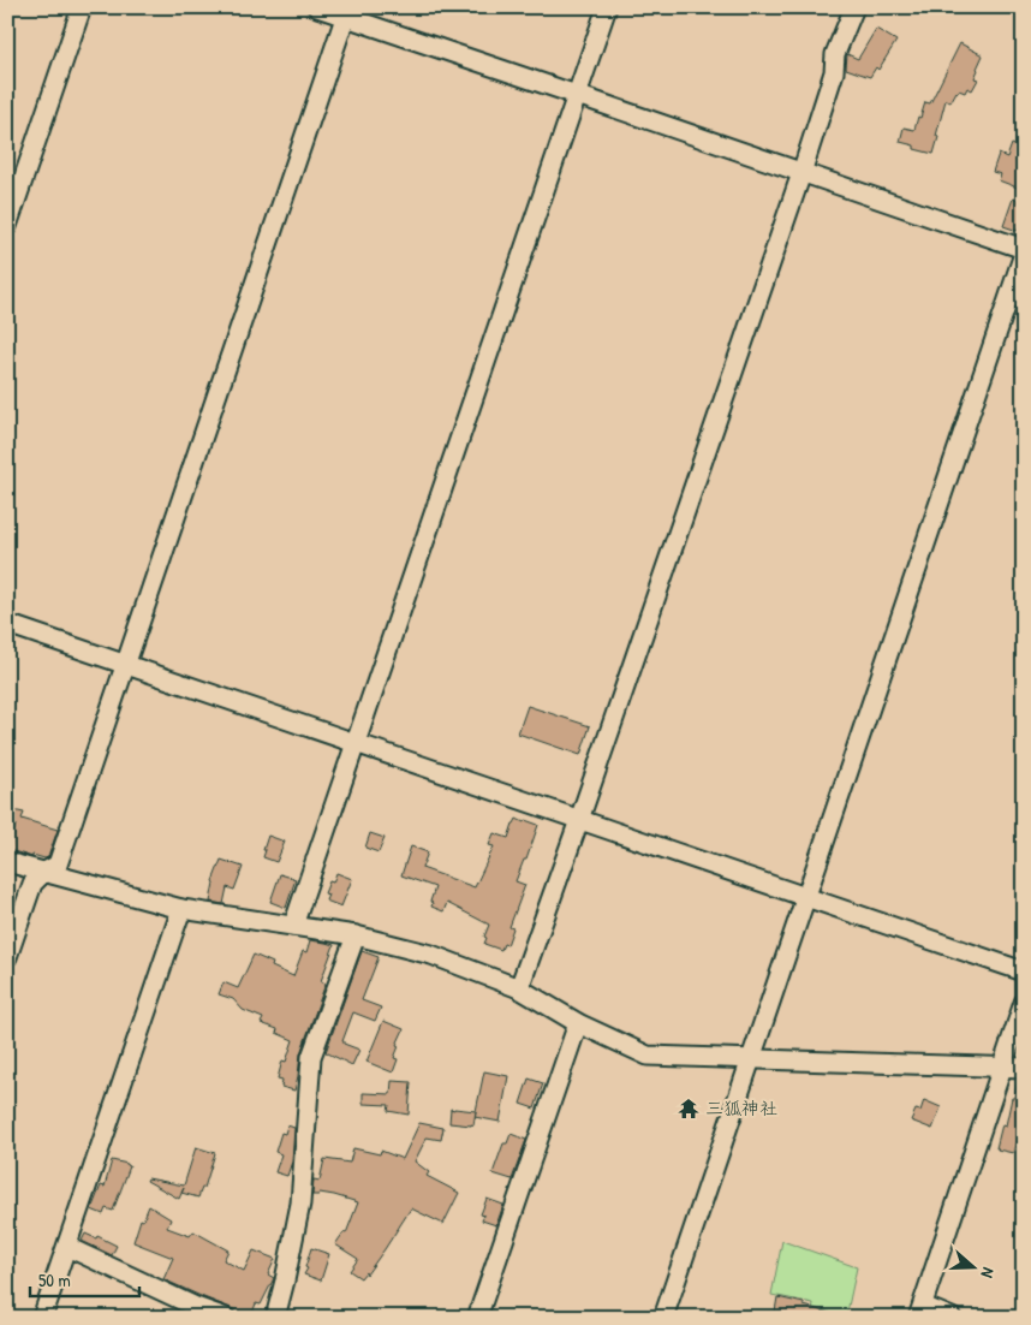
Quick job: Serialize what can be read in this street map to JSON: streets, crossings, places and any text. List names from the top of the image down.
{
  "places": {
    "temple": ["三狐神社"]
  },
  "scale_bar": "50 m",
  "north": "right"
}
